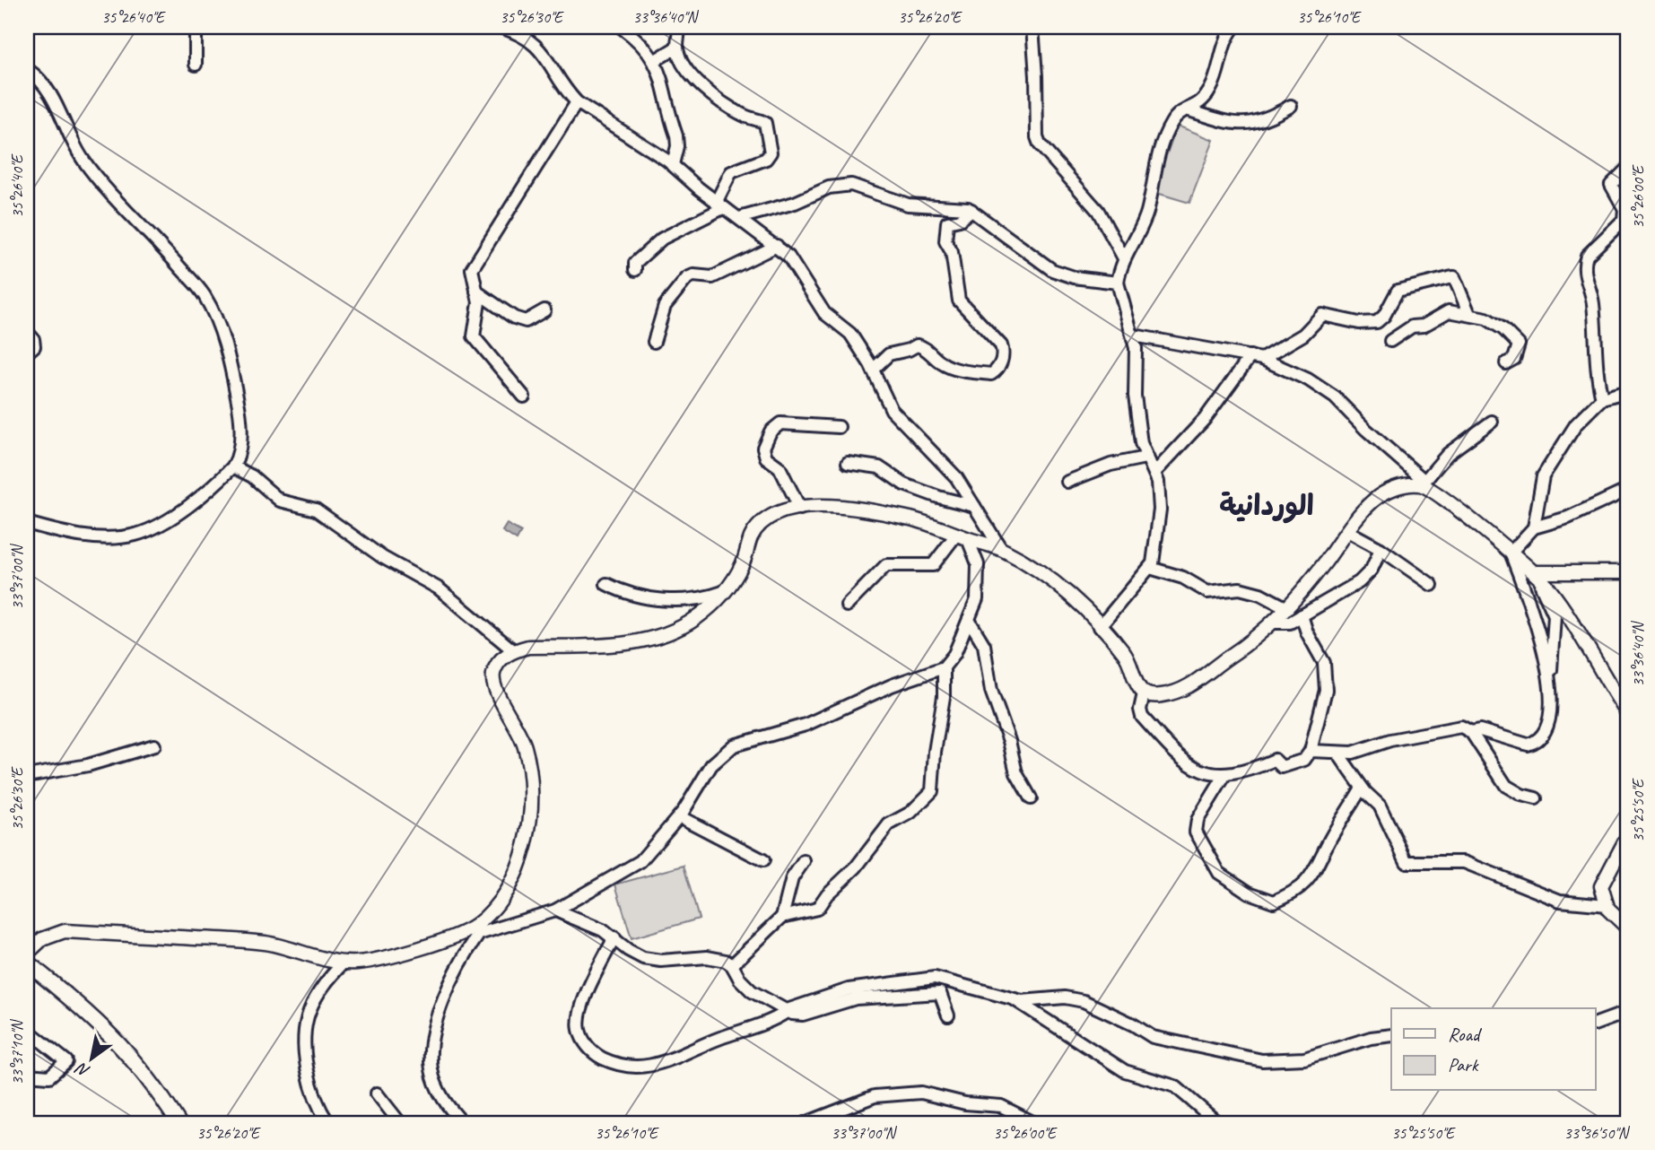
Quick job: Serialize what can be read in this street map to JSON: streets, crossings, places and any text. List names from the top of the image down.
{
  "districts": ["الوردانية"],
  "legend": ["Road", "Park"],
  "north": "bottom left",
  "coordinates": [
    "35°26'40\"E",
    "35°26'30\"E",
    "33°36'40\"N",
    "35°26'20\"E",
    "35°26'10\"E",
    "35°26'00\"E",
    "33°37'00\"N",
    "35°25'50\"E",
    "33°37'10\"N",
    "33°36'50\"N"
  ]
}
